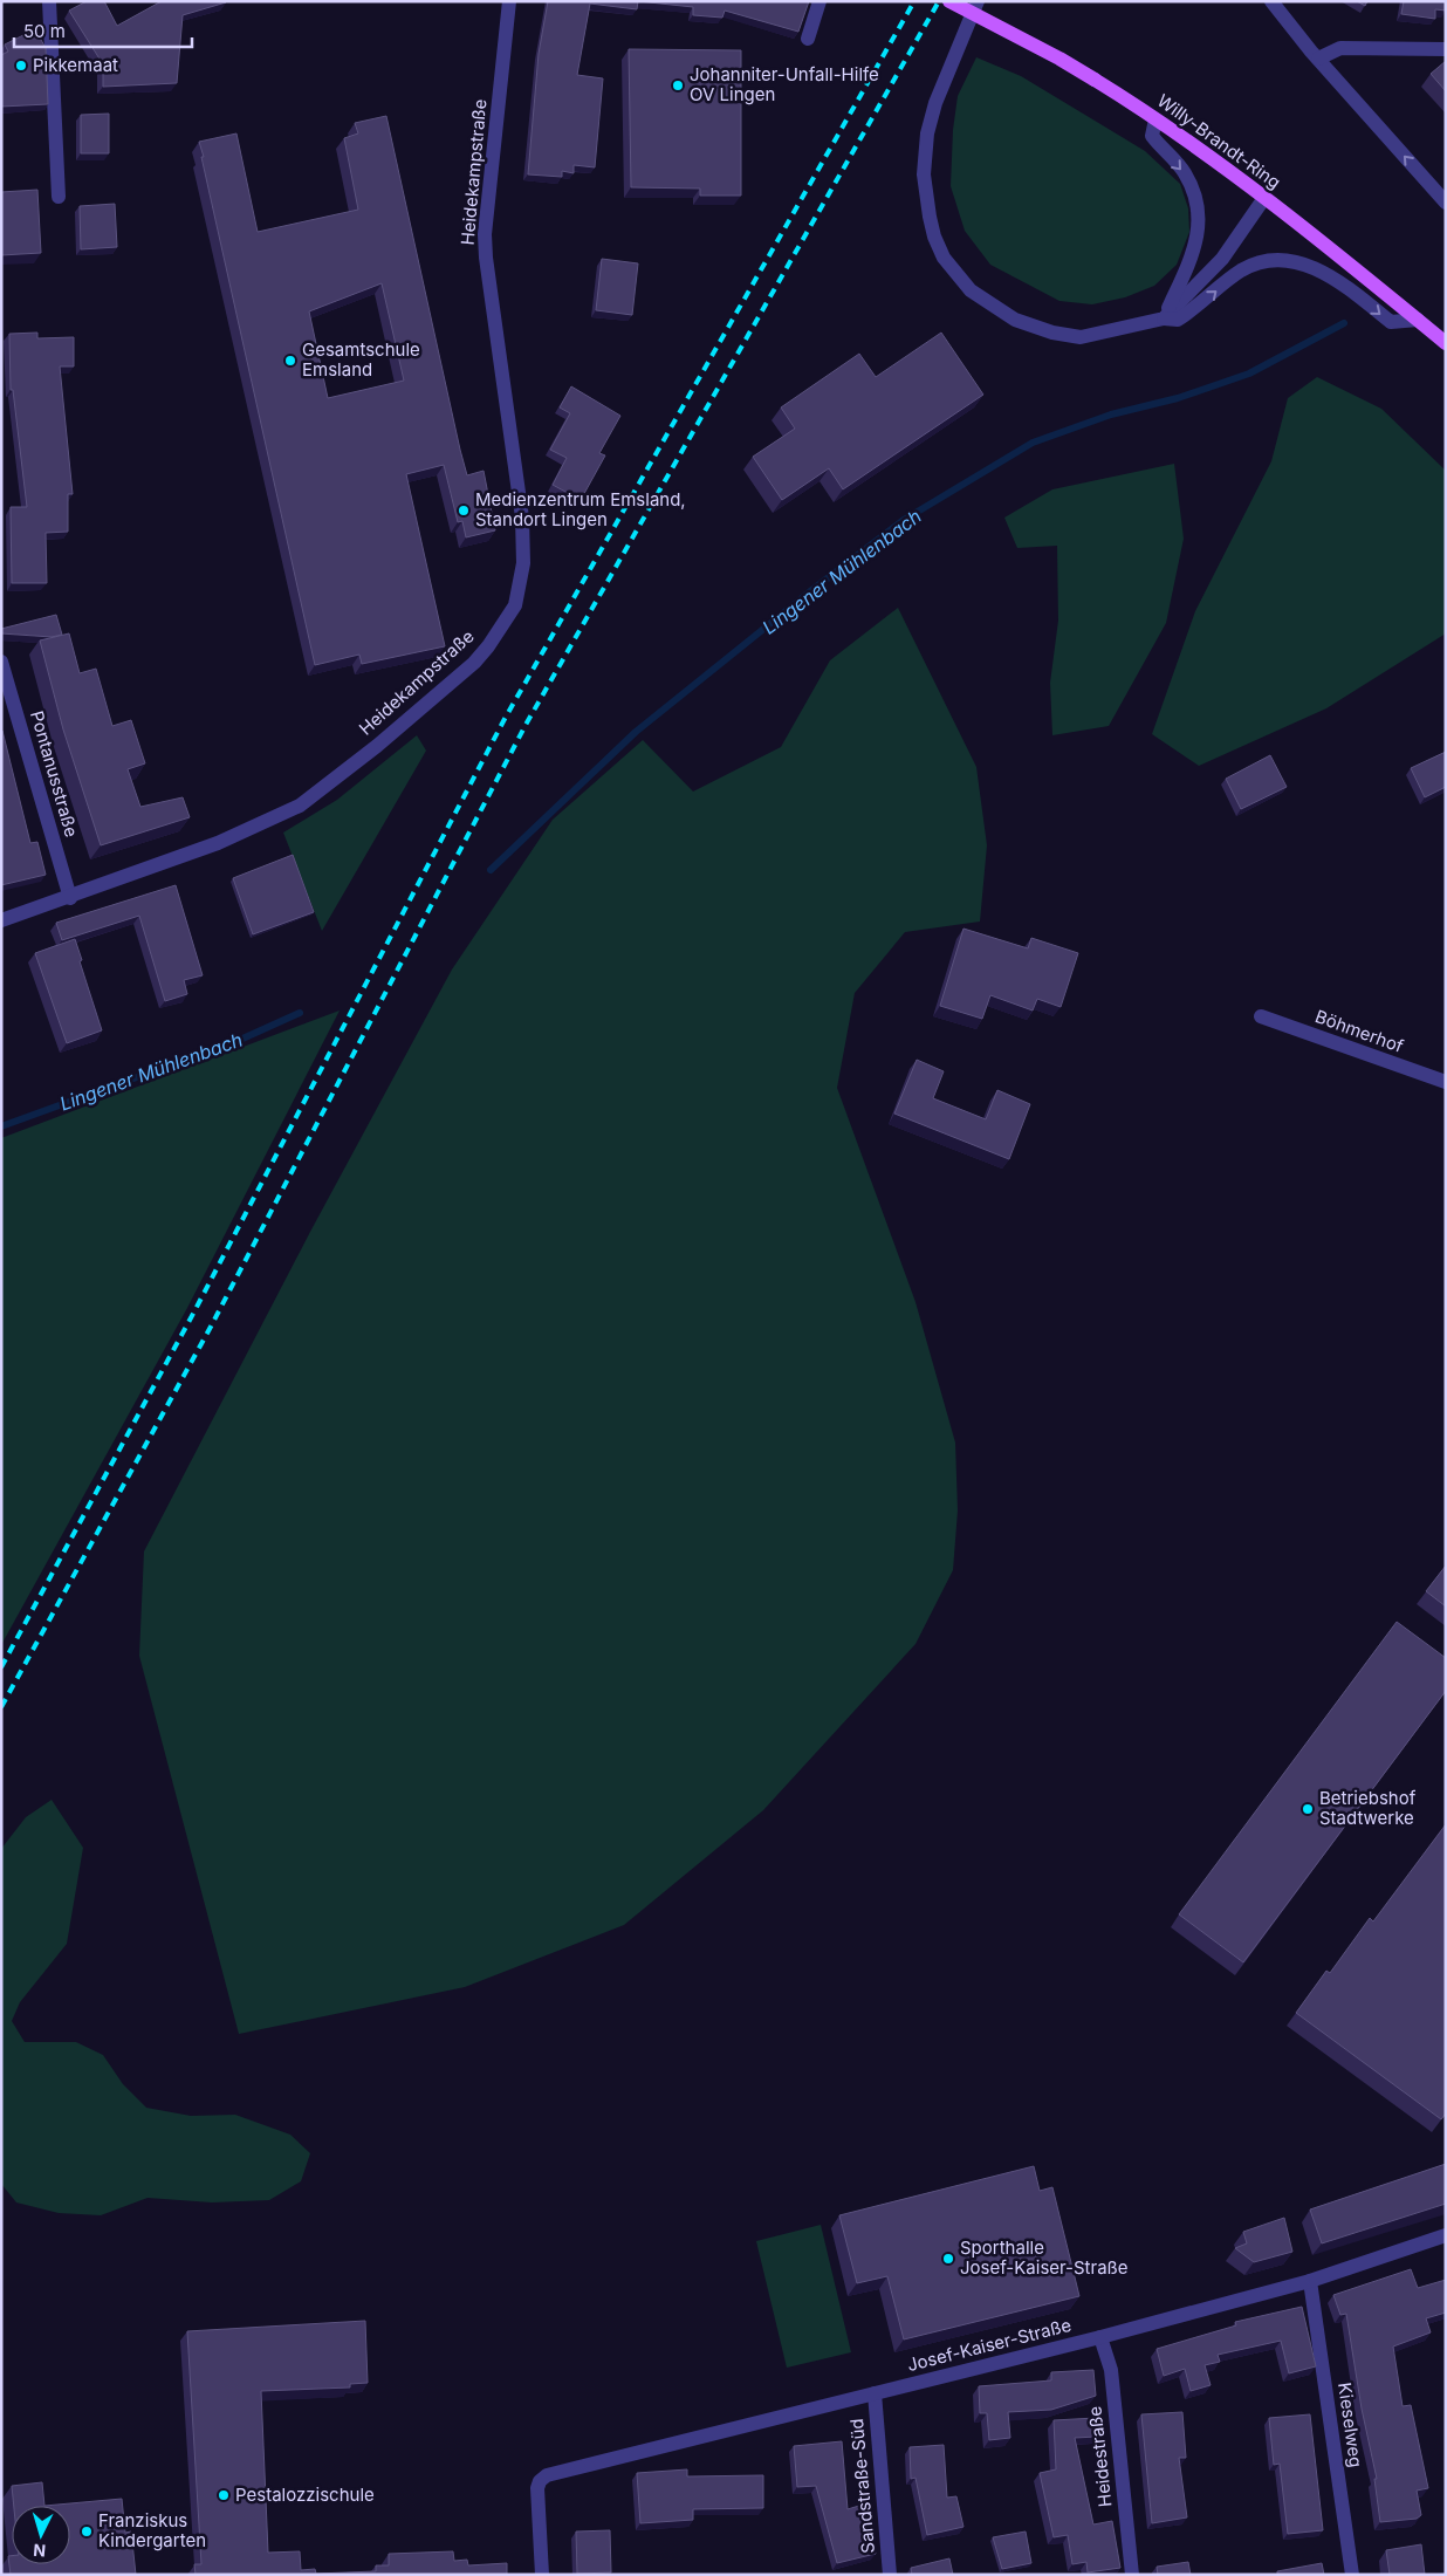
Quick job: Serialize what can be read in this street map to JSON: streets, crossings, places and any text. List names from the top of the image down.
{
  "streets": {
    "main road": ["Willy-Brandt-Ring"],
    "street": [
      "Heidekampstraße",
      "Pontanusstraße",
      "Böhmerhof",
      "Josef-Kaiser-Straße",
      "Kieselweg",
      "Heidestraße",
      "Sandstraße-Süd"
    ]
  },
  "crossings": [
    ["Heidekampstraße", "Pontanusstraße"],
    ["Josef-Kaiser-Straße", "Kieselweg"],
    ["Josef-Kaiser-Straße", "Heidestraße"],
    ["Josef-Kaiser-Straße", "Sandstraße-Süd"]
  ],
  "water": ["Lingener Mühlenbach"],
  "places": [
    "Pikkemaat",
    "Johanniter-Unfall-Hilfe OV Lingen",
    "Gesamtschule Emsland",
    "Medienzentrum Emsland, Standort Lingen",
    "Betriebshof Stadtwerke",
    "Sporthalle Josef-Kaiser-Straße",
    "Pestalozzischule",
    "Franziskus Kindergarten"
  ],
  "scale_bar": "50 m",
  "north": "bottom"
}
